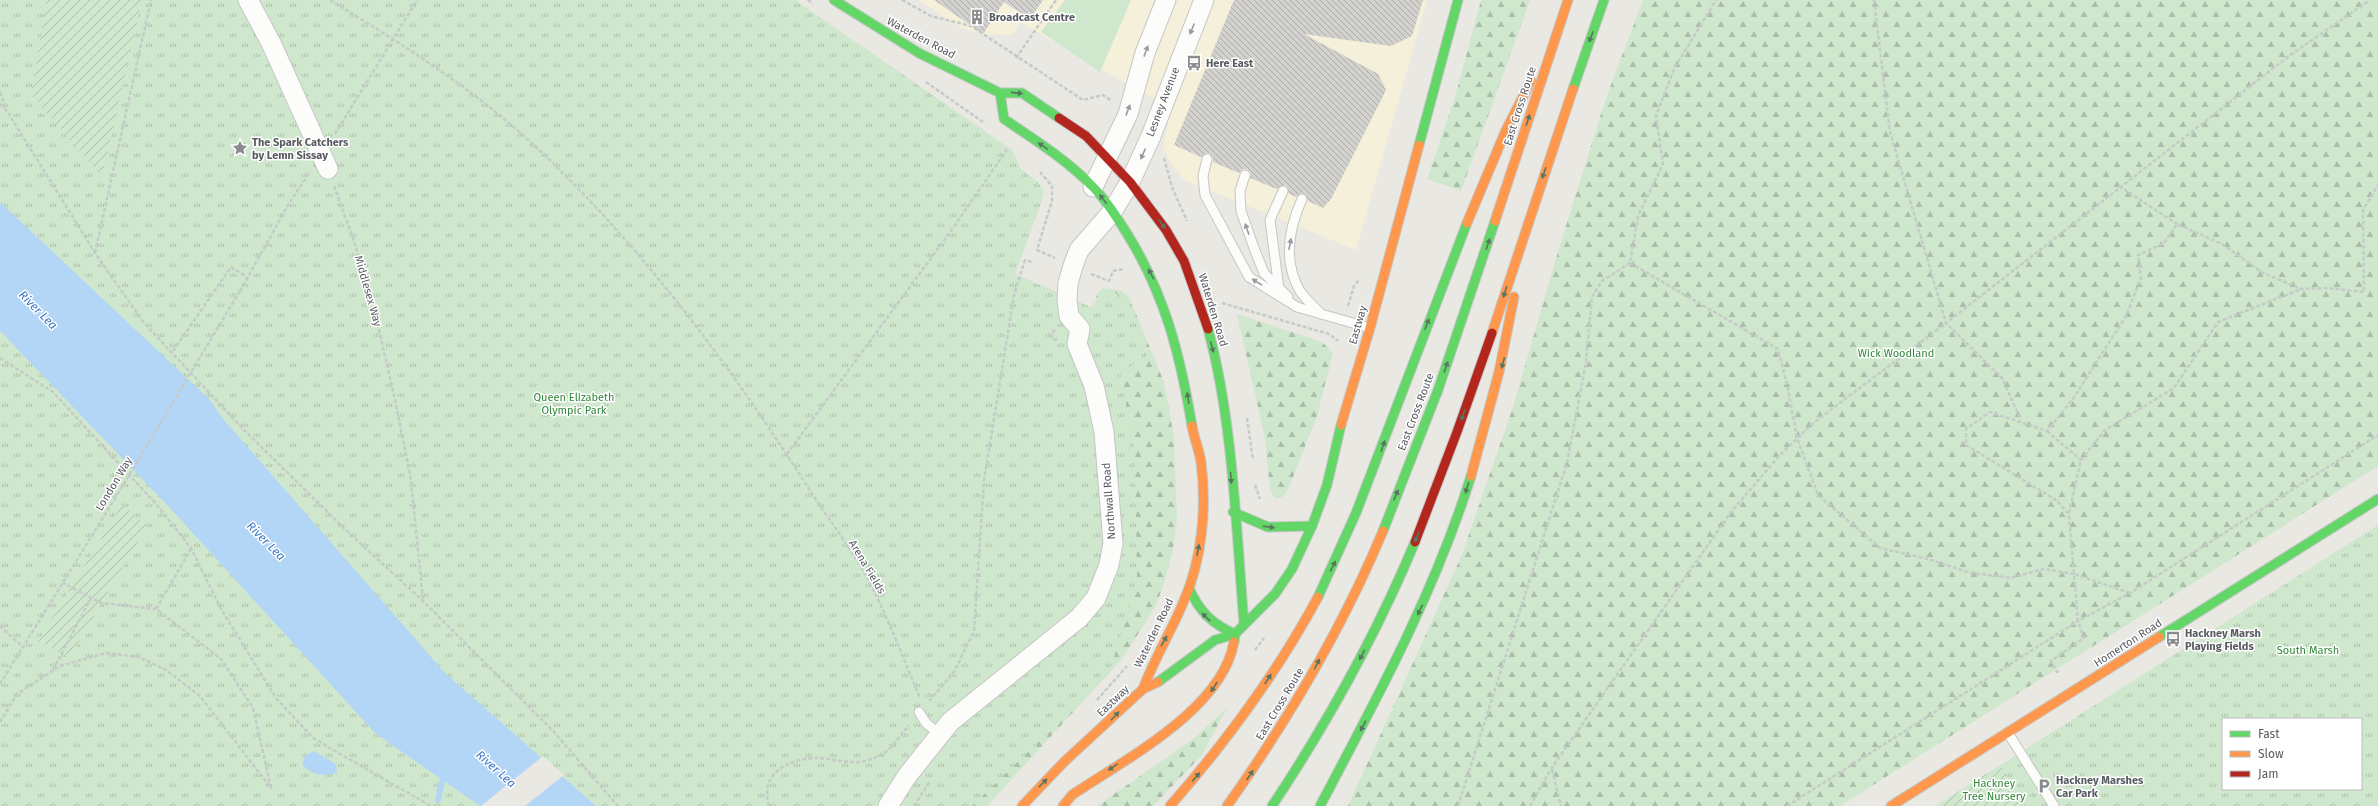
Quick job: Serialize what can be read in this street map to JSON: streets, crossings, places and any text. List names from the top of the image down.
{
  "streets": {
    "main road": [
      "Waterden Road",
      "East Cross Route",
      "Eastway",
      "Homerton Road"
    ],
    "street": ["Lesney Avenue", "Northwall Road"],
    "path": ["Middlesex Way", "London Way", "Arena Fields"]
  },
  "crossings": [
    ["Waterden Road", "Lesney Avenue"],
    ["Waterden Road", "Eastway"],
    ["Waterden Road", "Northwall Road"],
    ["Lesney Avenue", "Northwall Road"]
  ],
  "water": ["River Lea"],
  "parks": [
    "Wick Woodland",
    "Queen Elizabeth Olympic Park",
    "South Marsh",
    "Hackney Tree Nursery"
  ],
  "places": {
    "building": ["Broadcast Centre"],
    "bus stop": ["Here East", "Hackney Marsh Playing Fields"],
    "place": ["The Spark Catchers by Lemn Sissay"],
    "parking": ["Hackney Marshes Car Park"]
  },
  "legend": ["Fast", "Slow", "Jam"]
}
